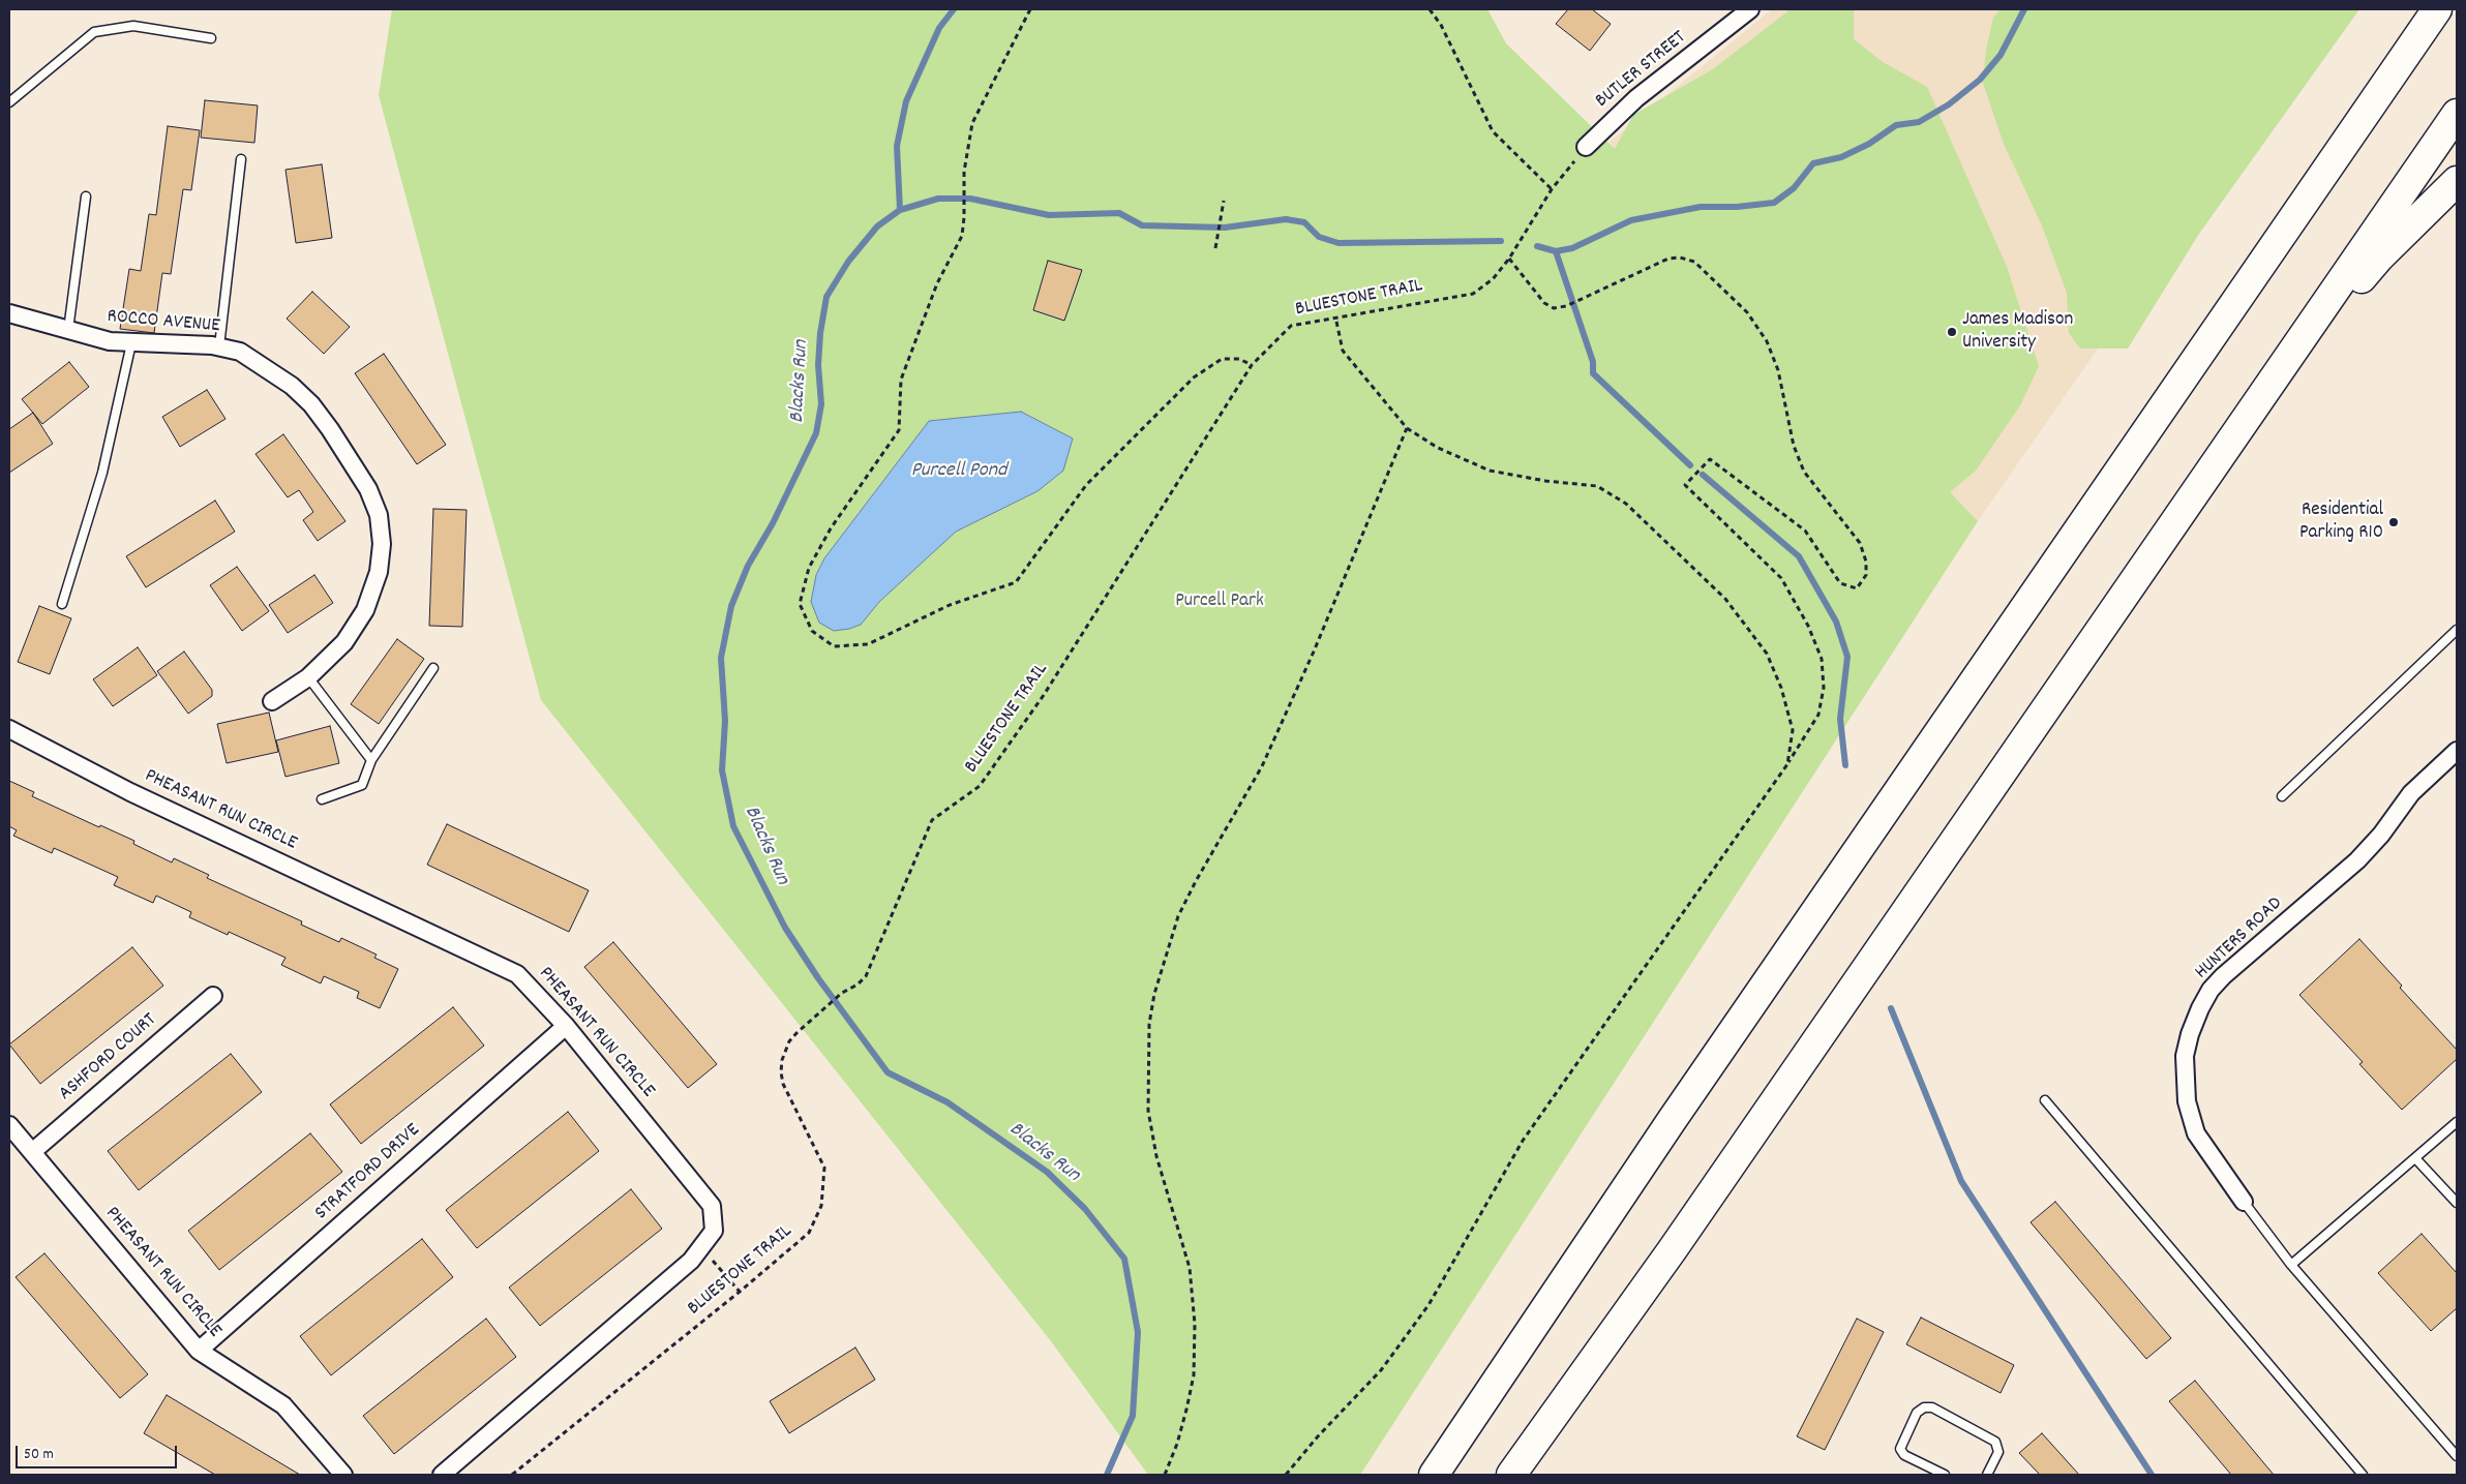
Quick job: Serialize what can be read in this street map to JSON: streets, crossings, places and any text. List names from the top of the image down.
{
  "streets": {
    "street": [
      "BUTLER STREET",
      "ROCCO AVENUE",
      "PHEASANT RUN CIRCLE",
      "HUNTERS ROAD",
      "ASHFORD COURT",
      "STRATFORD DRIVE"
    ],
    "path": ["BLUESTONE TRAIL"]
  },
  "crossings": [
    ["BUTLER STREET", "BLUESTONE TRAIL"],
    ["PHEASANT RUN CIRCLE", "ASHFORD COURT"],
    ["PHEASANT RUN CIRCLE", "STRATFORD DRIVE"]
  ],
  "water": ["Blacks Run", "Purcell Pond"],
  "parks": ["Purcell Park"],
  "places": ["James Madison University", "Residential Parking R10"],
  "scale_bar": "50 m"
}
